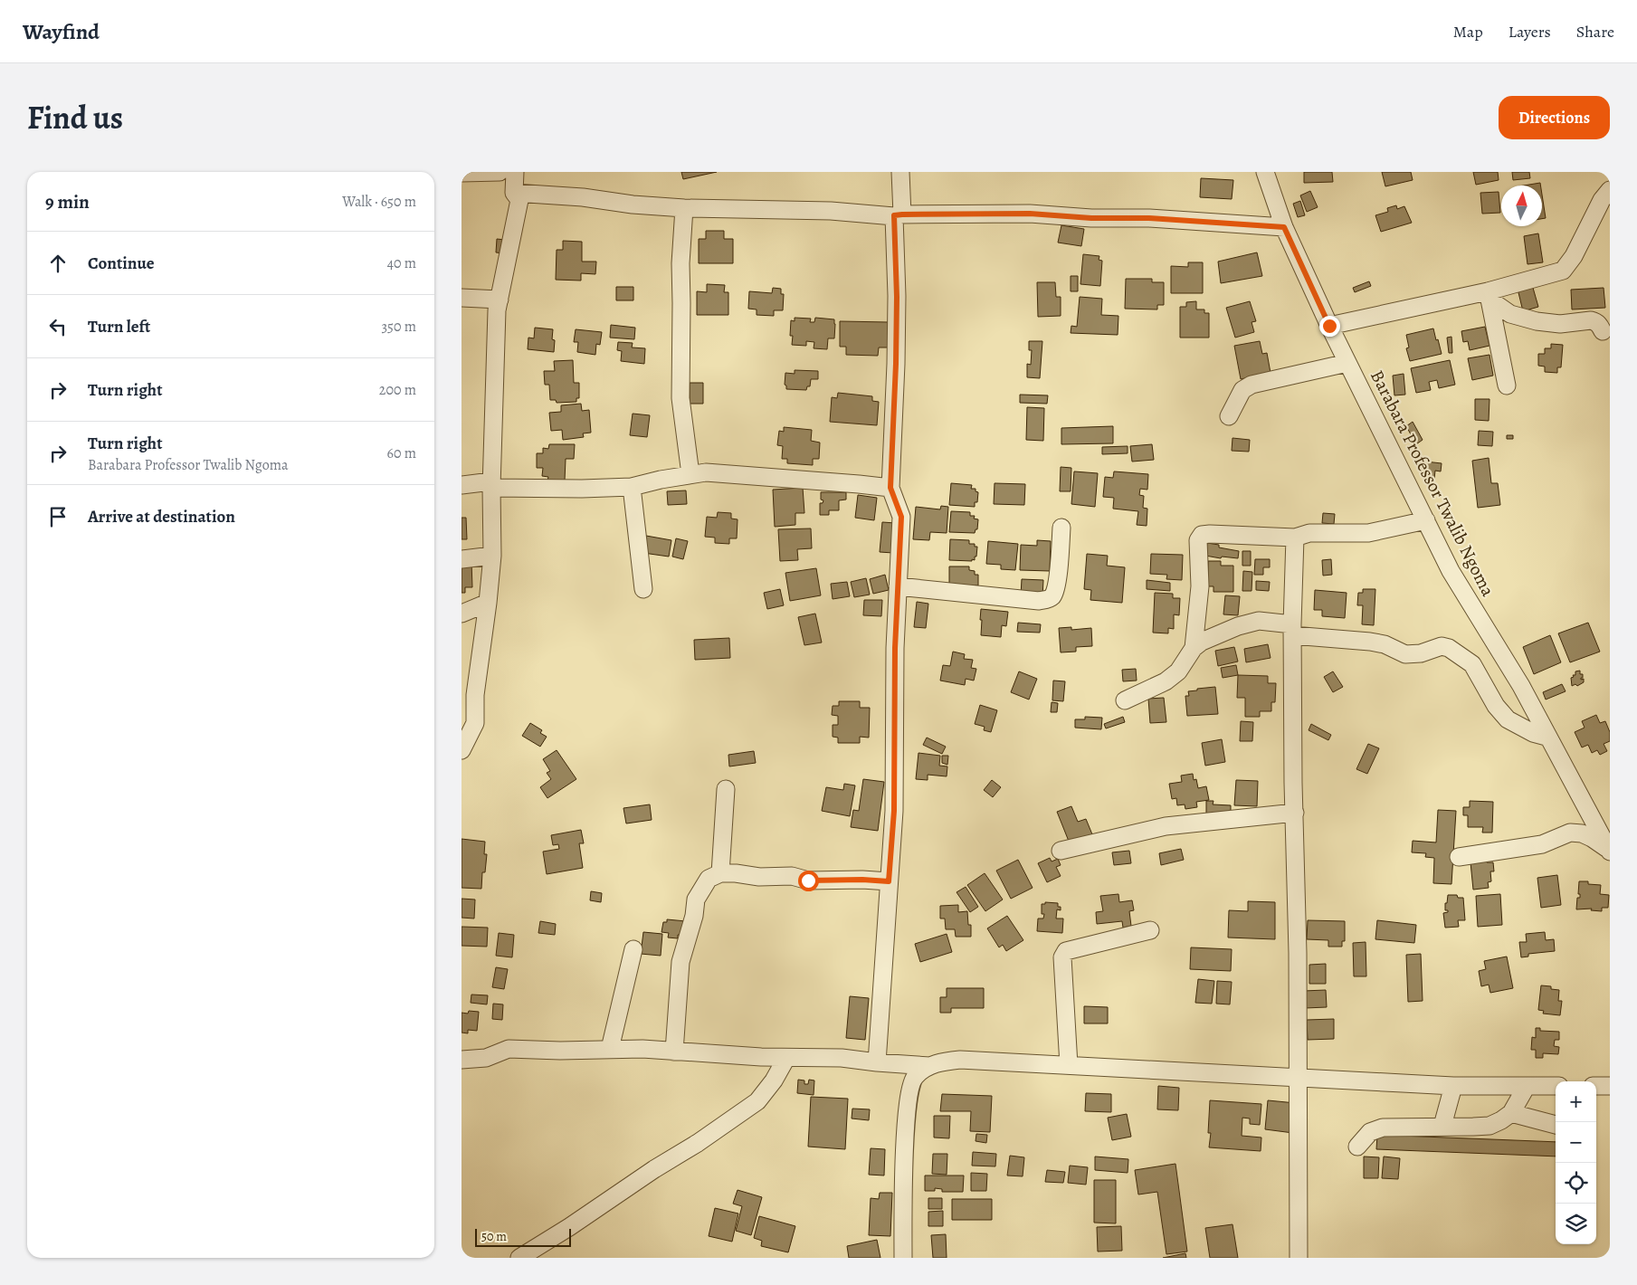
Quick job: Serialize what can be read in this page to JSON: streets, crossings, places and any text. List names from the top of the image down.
{
  "streets": {
    "street": ["Barabara Professor Twalib Ngoma"]
  },
  "scale_bar": "50 m",
  "north": "top",
  "page": {
    "header": "Wayfind",
    "nav": ["Map", "Layers", "Share"],
    "title": "Find us",
    "buttons": "Directions",
    "heading": ["9 min", "Walk · 650 m"],
    "list": [
      ["Continue", "40 m"],
      ["Turn left", "350 m"],
      ["Turn right", "200 m"],
      ["Turn right", "Barabara Professor Twalib Ngoma", "60 m"],
      "Arrive at destination"
    ],
    "map_buttons": ["+", "−"],
    "scale": "50 m"
  }
}
